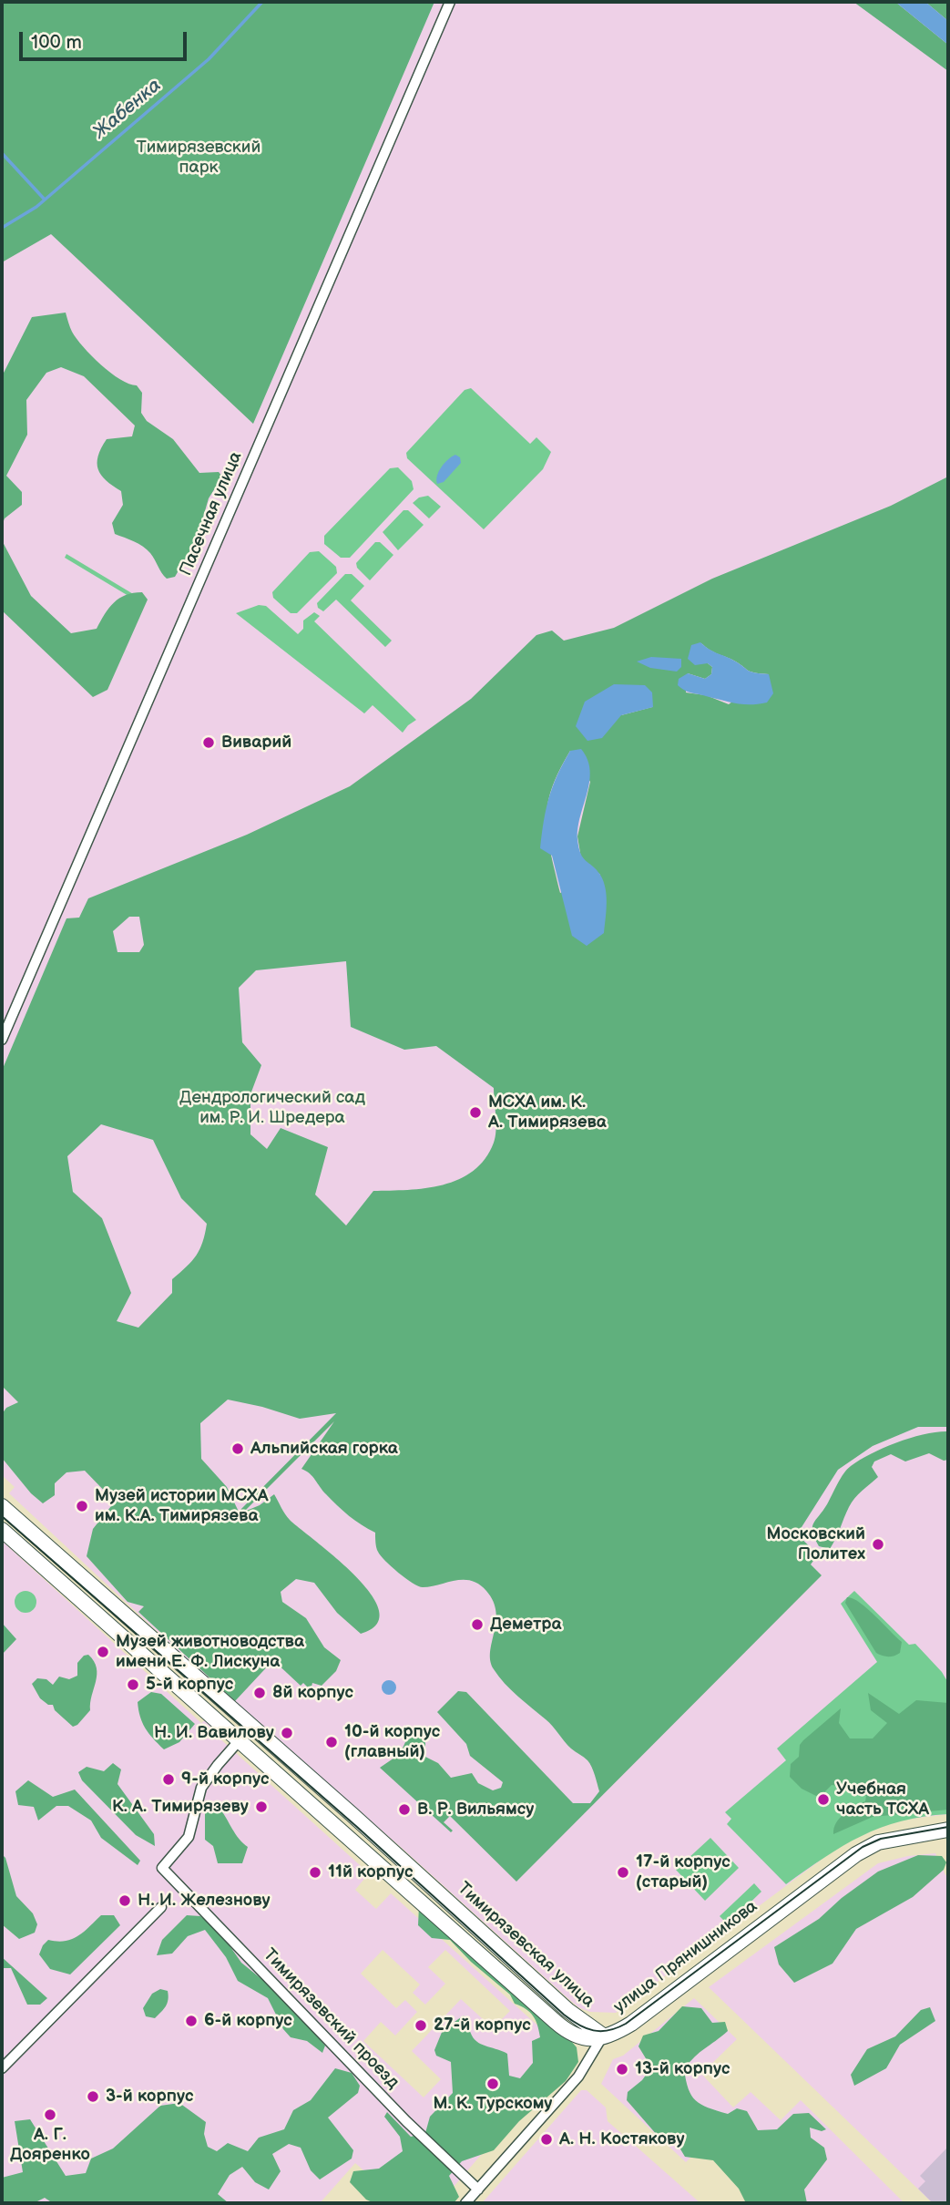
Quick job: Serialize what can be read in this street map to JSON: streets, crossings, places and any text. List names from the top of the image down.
{
  "streets": {
    "main road": ["Тимирязевская улица", "улица Прянишникова"],
    "street": ["Пасечная улица", "Тимирязевский проезд"]
  },
  "crossings": [
    ["Тимирязевская улица", "улица Прянишникова"],
    ["Тимирязевская улица", "Тимирязевский проезд"],
    ["улица Прянишникова", "Тимирязевский проезд"]
  ],
  "water": ["Жабенка"],
  "parks": ["Тимирязевский парк", "Дендрологический сад им. Р. И. Шредера"],
  "places": [
    "Виварий",
    "МСХА им. К. А. Тимирязева",
    "Альпийская горка",
    "Музей истории МСХА им. К.А. Тимирязева",
    "Московский Политех",
    "Деметра",
    "Музей животноводства имени Е. Ф. Лискуна",
    "5-й корпус",
    "8й корпус",
    "Н. И. Вавилову",
    "10-й корпус (главный)",
    "9-й корпус",
    "Учебная часть ТСХА",
    "К. А. Тимирязеву",
    "В. Р. Вильямсу",
    "11й корпус",
    "17-й корпус (старый)",
    "Н. И. Железнову",
    "6-й корпус",
    "27-й корпус",
    "13-й корпус",
    "М. К. Турскому",
    "3-й корпус",
    "А. Г. Дояренко",
    "А. Н. Костякову"
  ],
  "scale_bar": "100 m"
}
